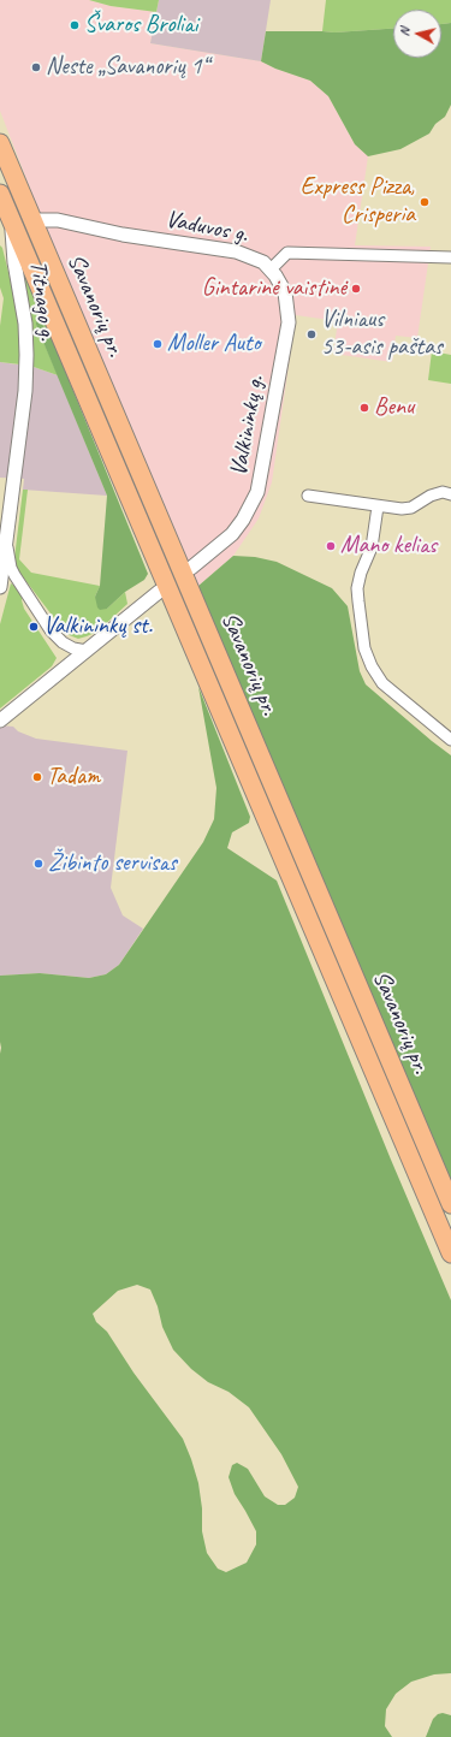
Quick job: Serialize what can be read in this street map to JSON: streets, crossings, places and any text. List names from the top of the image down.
{
  "streets": {
    "highway": ["Savanorių pr."],
    "street": ["Vaduvos g.", "Titnago g.", "Valkininkų g."]
  },
  "crossings": [
    ["Vaduvos g.", "Savanorių pr."],
    ["Vaduvos g.", "Valkininkų g."],
    ["Titnago g.", "Savanorių pr."]
  ],
  "places": [
    "Švaros Broliai",
    "Neste „Savanorių 1“",
    "Express Pizza, Crisperia",
    "Gintarinė vaistinė",
    "Vilniaus 53-asis paštas",
    "Moller Auto",
    "Benu",
    "Mano kelias",
    "Valkininkų st.",
    "Tadam",
    "Žibinto servisas"
  ],
  "north": "left"
}
